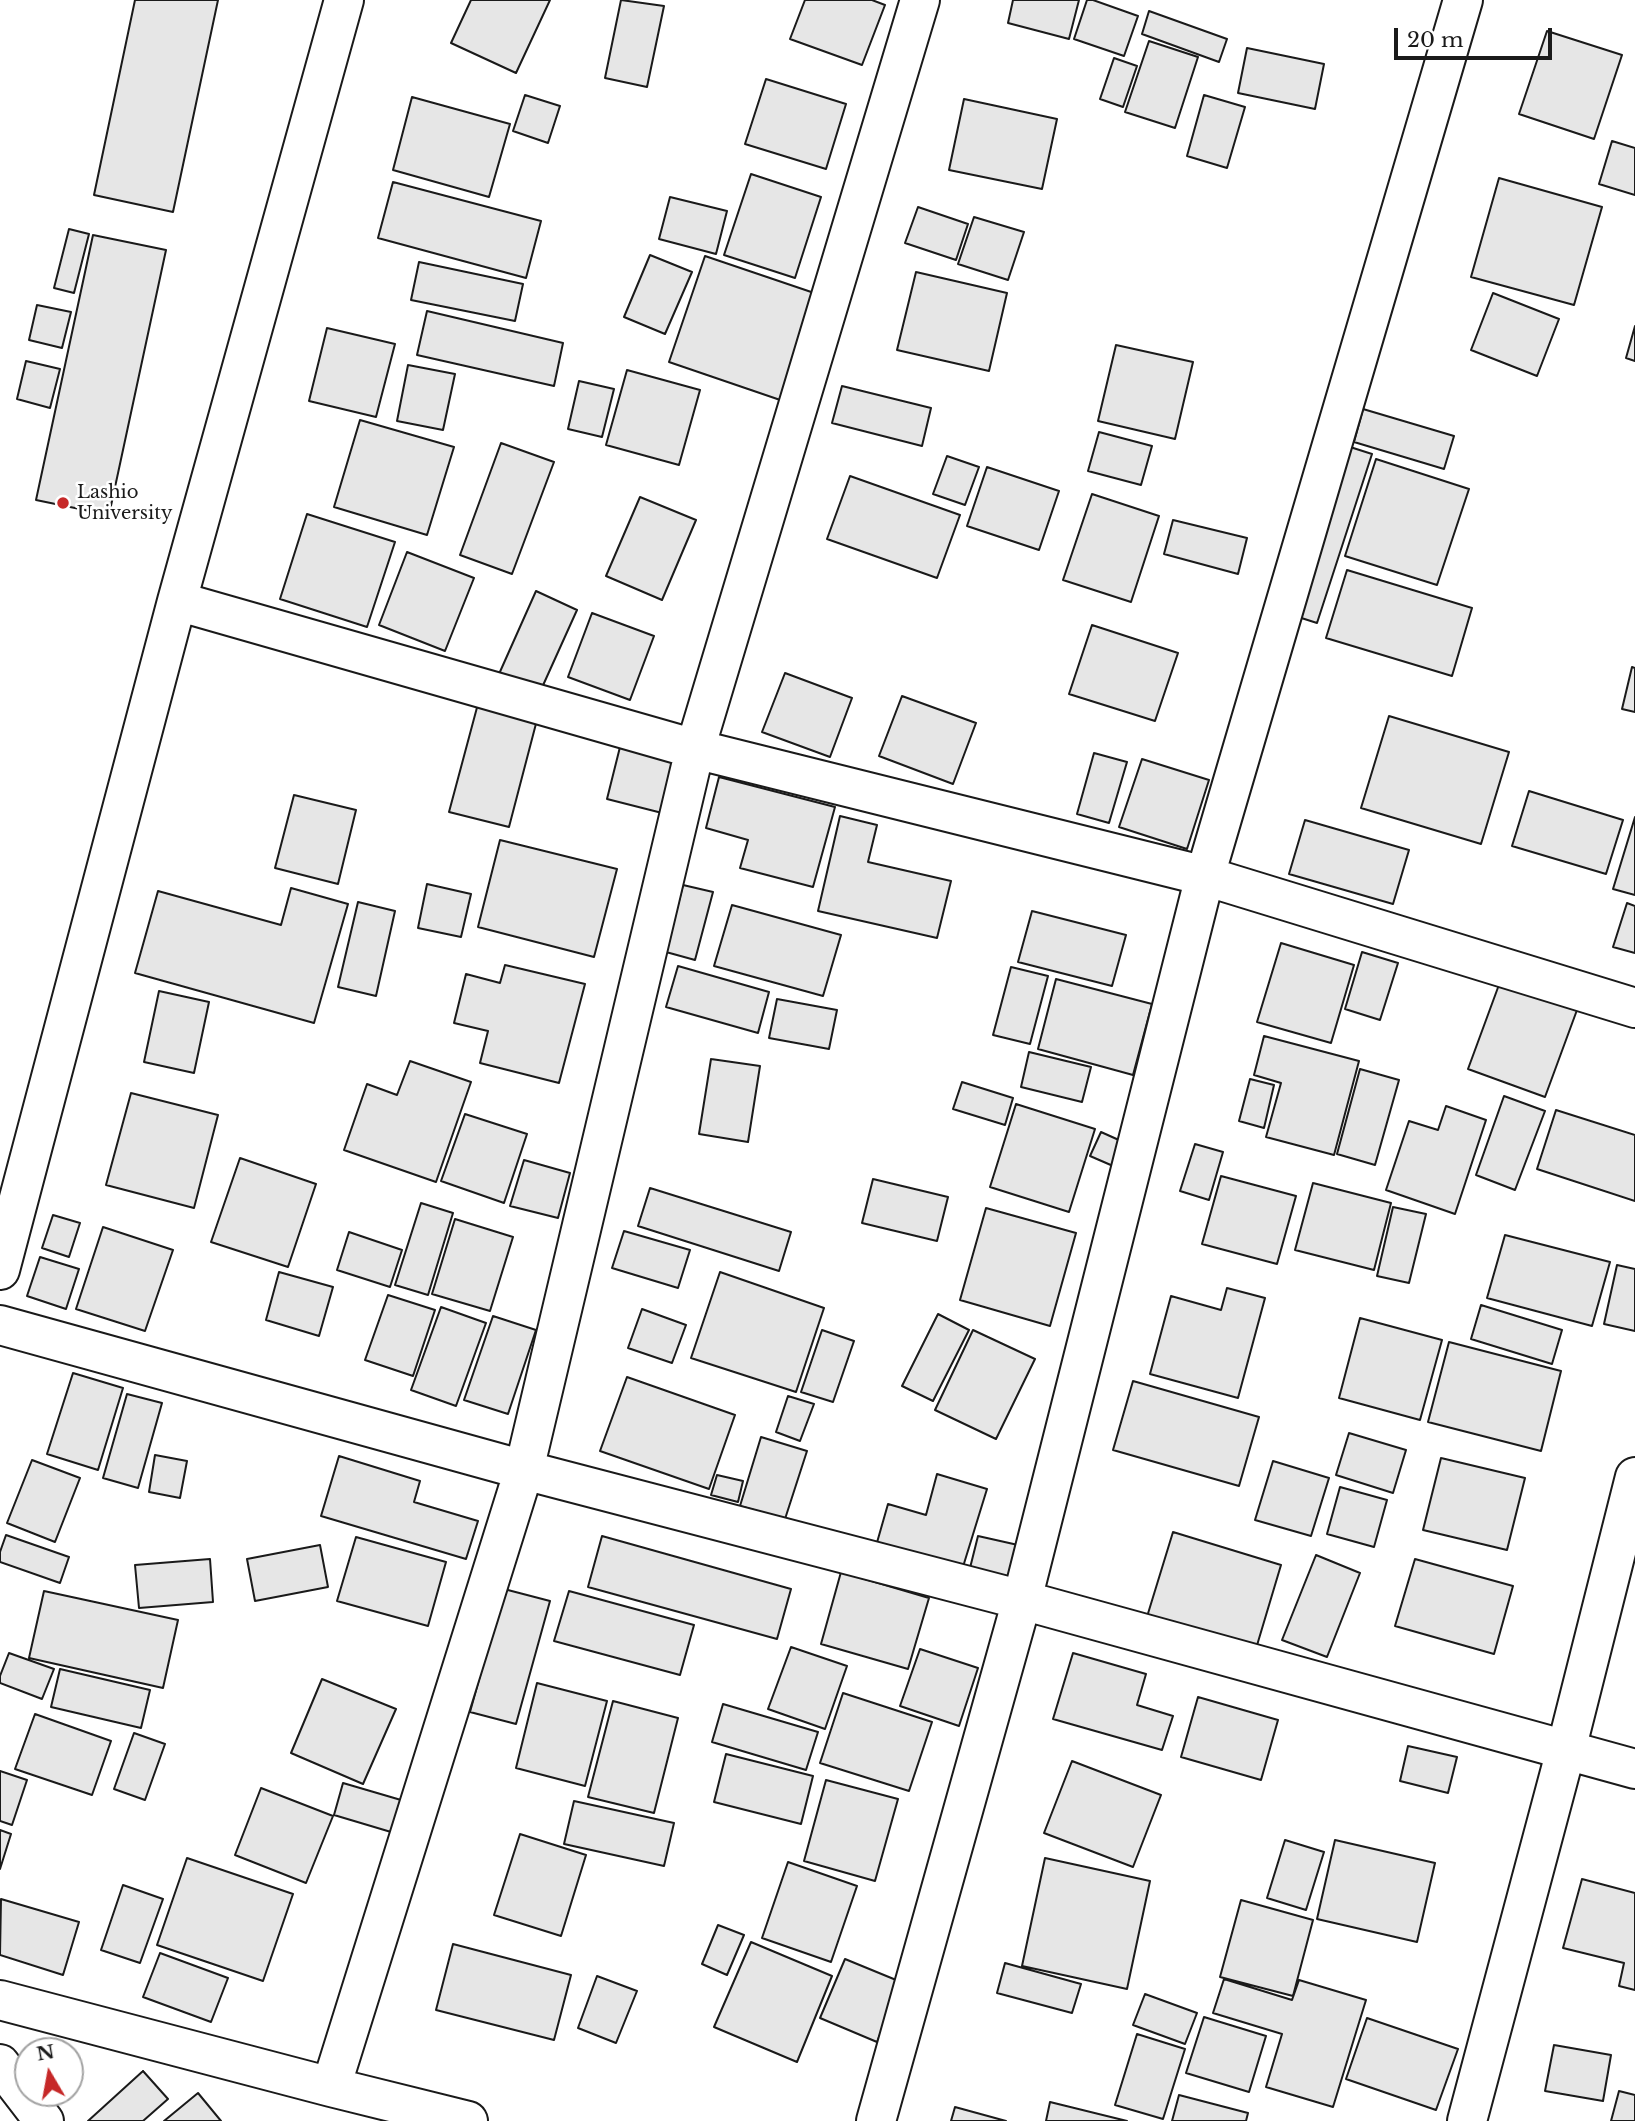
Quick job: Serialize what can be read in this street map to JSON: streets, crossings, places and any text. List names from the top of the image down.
{
  "places": ["Lashio University"],
  "scale_bar": "20 m",
  "north": "top"
}
